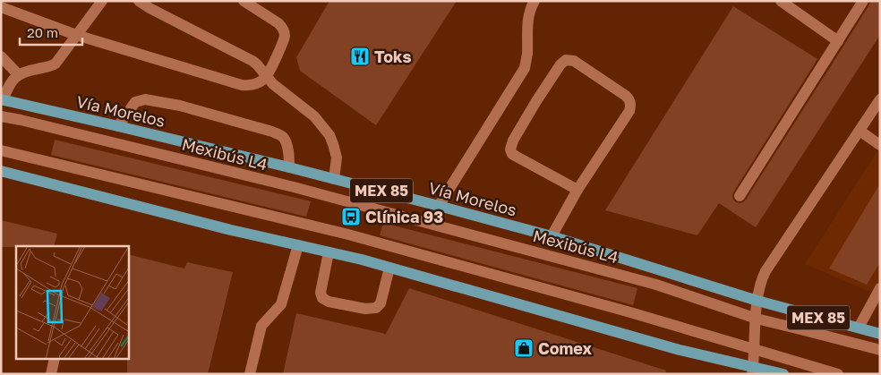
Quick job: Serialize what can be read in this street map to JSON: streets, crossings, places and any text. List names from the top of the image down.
{
  "streets": {
    "main road": ["Vía Morelos", "MEX 85"],
    "street": ["Mexibús L4"]
  },
  "places": {
    "restaurant": ["Toks"],
    "bus stop": ["Clínica 93"],
    "shop": ["Comex"]
  },
  "scale_bar": "20 m"
}
